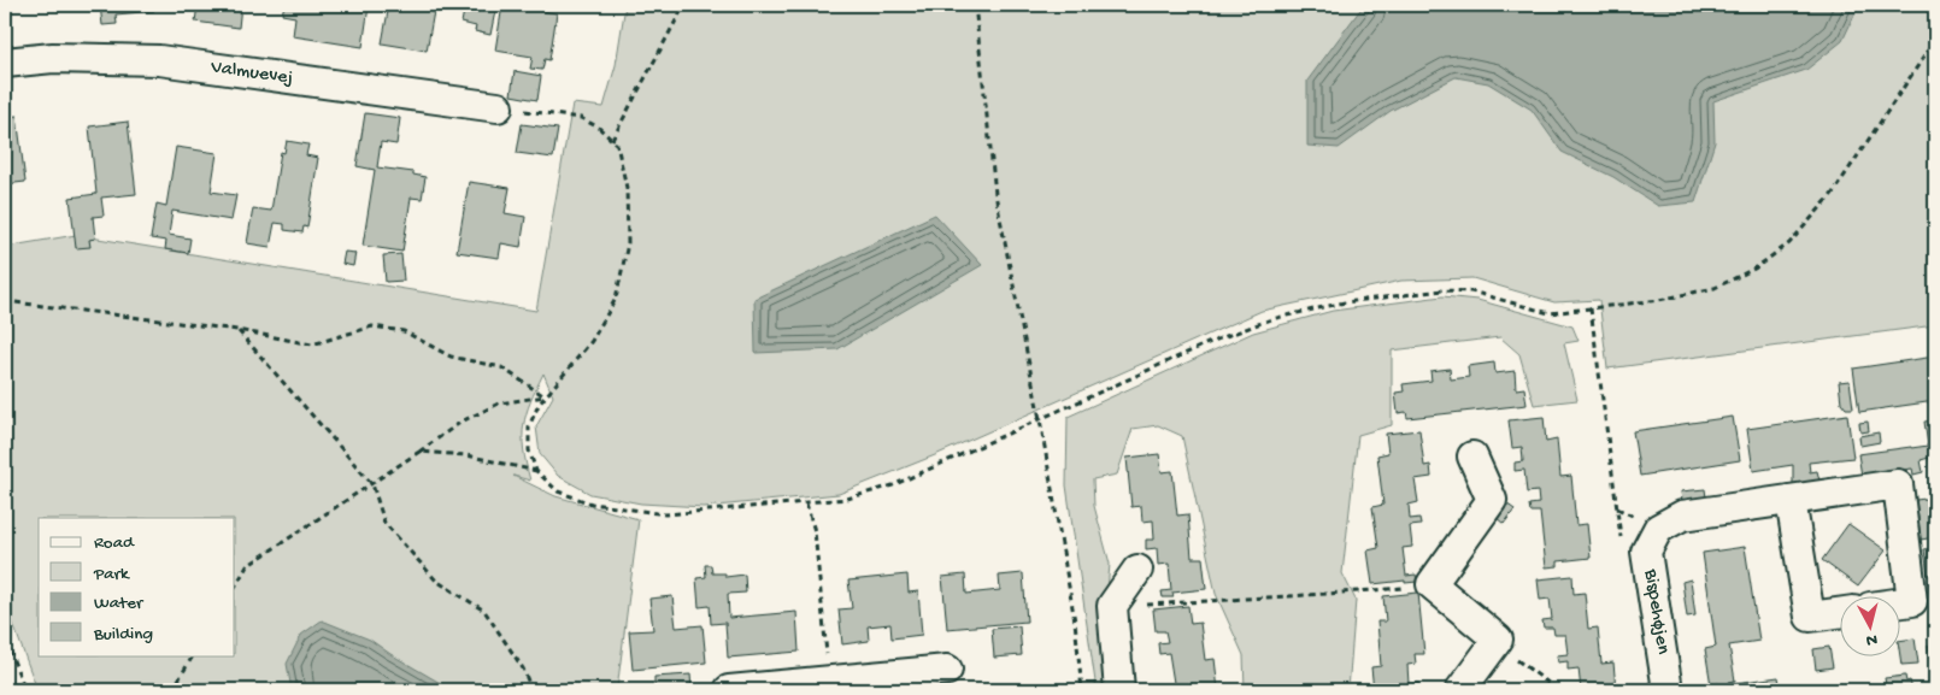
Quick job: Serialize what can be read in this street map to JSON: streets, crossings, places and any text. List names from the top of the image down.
{
  "streets": {
    "street": ["Valmuevej", "Bispehøjen"]
  },
  "legend": [
    "Road",
    "Park",
    "Water",
    "Building"
  ],
  "north": "bottom"
}
